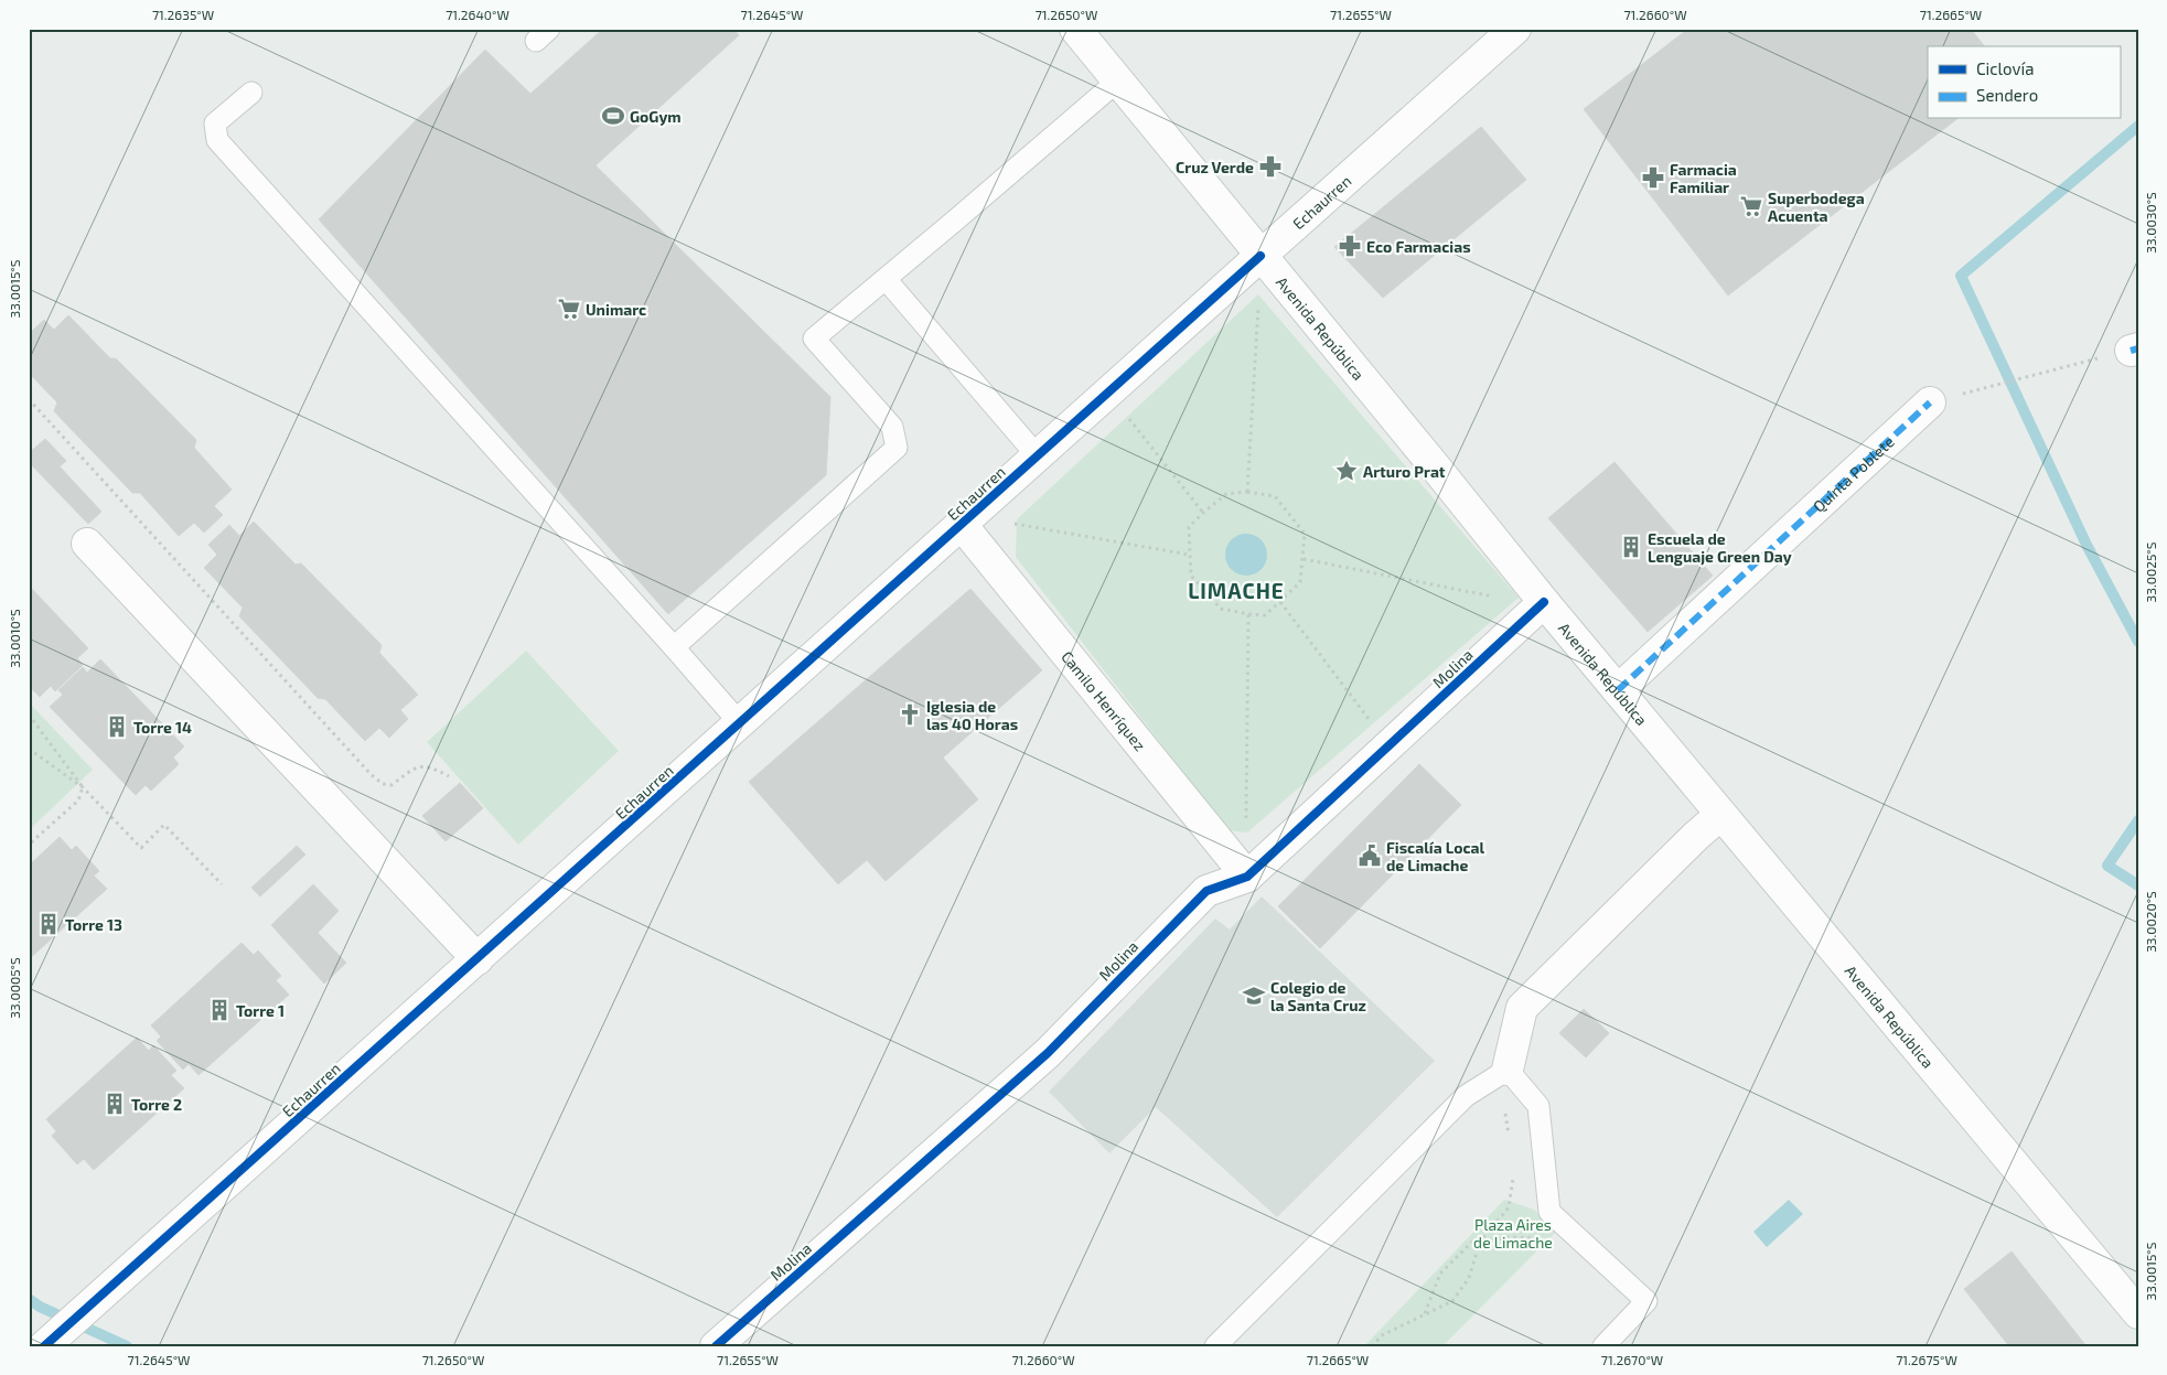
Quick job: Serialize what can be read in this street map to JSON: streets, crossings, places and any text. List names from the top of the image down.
{
  "streets": {
    "street": [
      "Echaurren",
      "Avenida República",
      "Quinta Poblete",
      "Molina",
      "Camilo Henríquez"
    ]
  },
  "crossings": [
    ["Echaurren", "Avenida República"],
    ["Echaurren", "Camilo Henríquez"],
    ["Avenida República", "Quinta Poblete"],
    ["Avenida República", "Molina"],
    ["Molina", "Camilo Henríquez"]
  ],
  "districts": ["LIMACHE"],
  "parks": ["Plaza Aires de Limache"],
  "places": {
    "sports": ["GoGym"],
    "pharmacy": ["Cruz Verde", "Farmacia Familiar", "Eco Farmacias"],
    "supermarket": ["Superbodega Acuenta", "Unimarc"],
    "place": ["Arturo Prat"],
    "building": [
      "Escuela de Lenguaje Green Day",
      "Torre 14",
      "Torre 13",
      "Torre 1",
      "Torre 2"
    ],
    "church": ["Iglesia de las 40 Horas"],
    "public building": ["Fiscalía Local de Limache"],
    "school or university": ["Colegio de la Santa Cruz"]
  },
  "legend": ["Ciclovía", "Sendero"],
  "coordinates": [
    "71.2635°W",
    "71.2640°W",
    "71.2645°W",
    "71.2650°W",
    "71.2655°W",
    "71.2660°W",
    "71.2665°W",
    "33.0030°S",
    "33.0015°S",
    "33.0025°S",
    "33.0010°S",
    "33.0020°S",
    "33.0005°S",
    "71.2670°W",
    "71.2675°W"
  ]
}
